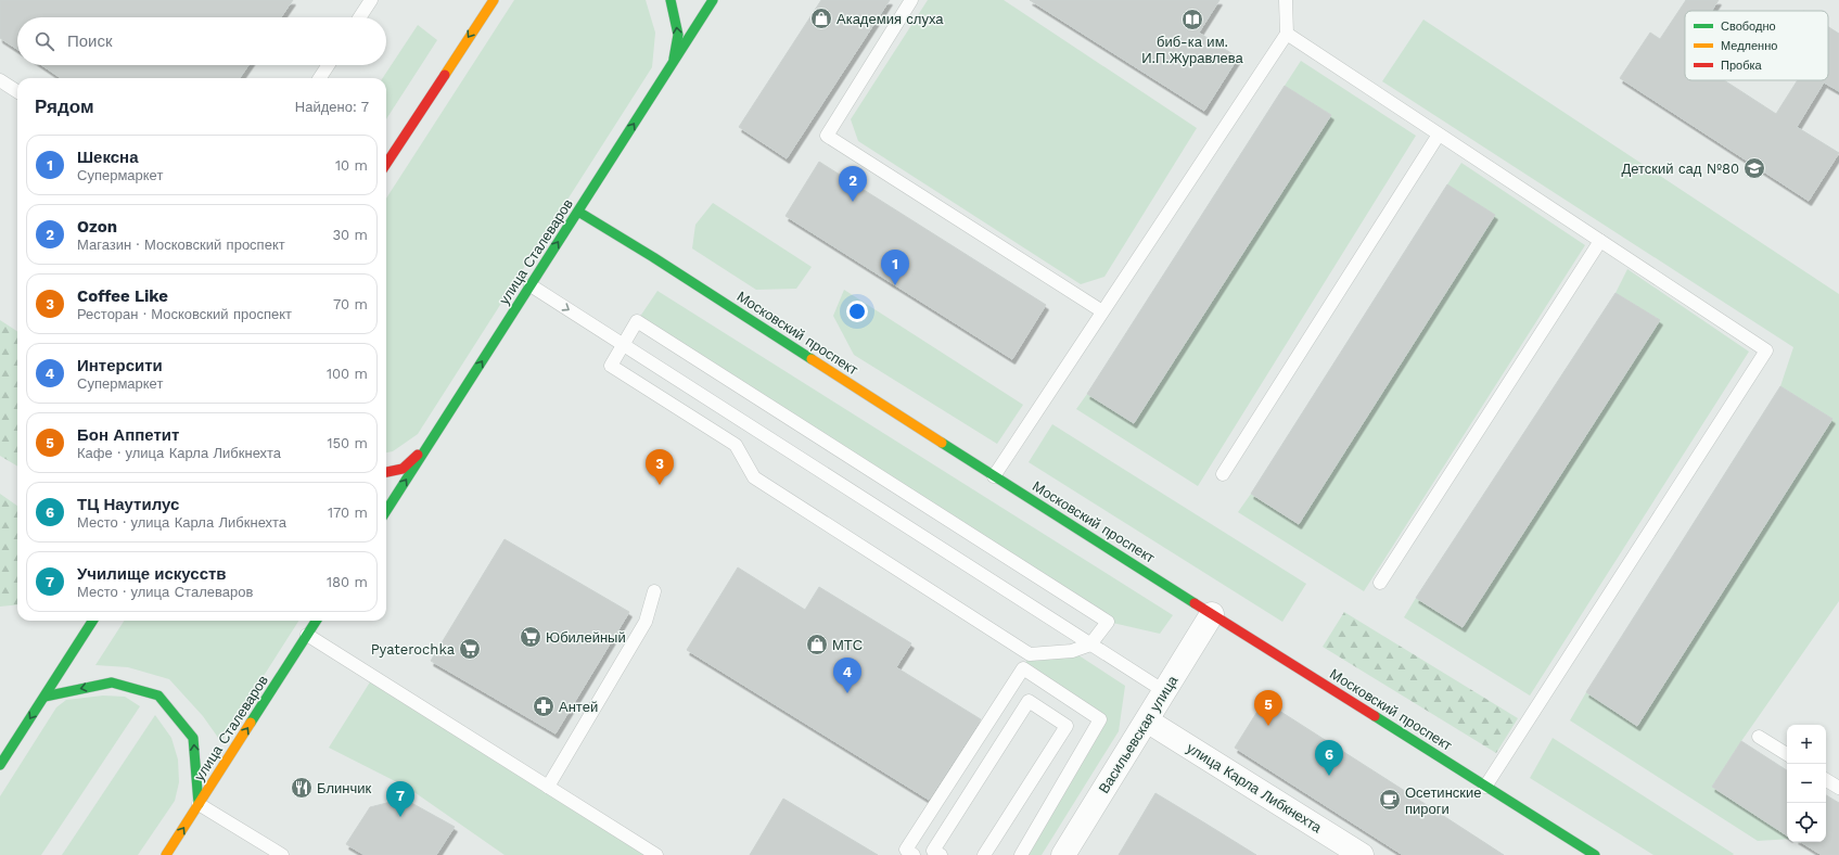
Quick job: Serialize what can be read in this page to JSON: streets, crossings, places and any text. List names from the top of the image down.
{
  "streets": {
    "main road": ["улица Сталеваров", "Московский проспект"],
    "street": ["Васильевская улица", "улица Карла Либкнехта"]
  },
  "crossings": [
    ["улица Сталеваров", "Московский проспект"],
    ["Московский проспект", "Васильевская улица"],
    ["Васильевская улица", "улица Карла Либкнехта"]
  ],
  "one_way": ["улица Сталеваров"],
  "places": {
    "shop": ["Академия слуха", "МТС"],
    "library": ["биб-ка им. И.П.Журавлева"],
    "school or university": ["Детский сад №80"],
    "supermarket": ["Юбилейный", "Pyaterochka"],
    "pharmacy": ["Антей"],
    "restaurant": ["Блинчик"],
    "cafe": ["Осетинские пироги"]
  },
  "legend": ["Свободно", "Медленно", "Пробка"],
  "page": {
    "search": "Поиск",
    "heading": ["Рядом", "Найдено: 7"],
    "list": [
      {
        "mark": "1",
        "name": "Шексна",
        "note": "Супермаркет",
        "value": "10 m"
      },
      {
        "mark": "2",
        "name": "Ozon",
        "note": "Магазин · Московский проспект",
        "value": "30 m"
      },
      {
        "mark": "3",
        "name": "Coffee Like",
        "note": "Ресторан · Московский проспект",
        "value": "70 m"
      },
      {
        "mark": "4",
        "name": "Интерсити",
        "note": "Супермаркет",
        "value": "100 m"
      },
      {
        "mark": "5",
        "name": "Бон Аппетит",
        "note": "Кафе · улица Карла Либкнехта",
        "value": "150 m"
      },
      {
        "mark": "6",
        "name": "ТЦ Наутилус",
        "note": "Место · улица Карла Либкнехта",
        "value": "170 m"
      },
      {
        "mark": "7",
        "name": "Училище искусств",
        "note": "Место · улица Сталеваров",
        "value": "180 m"
      }
    ],
    "pins": [
      "2",
      "1",
      "3",
      "4",
      "5",
      "6",
      "7"
    ],
    "map_buttons": ["+", "−"]
  }
}
